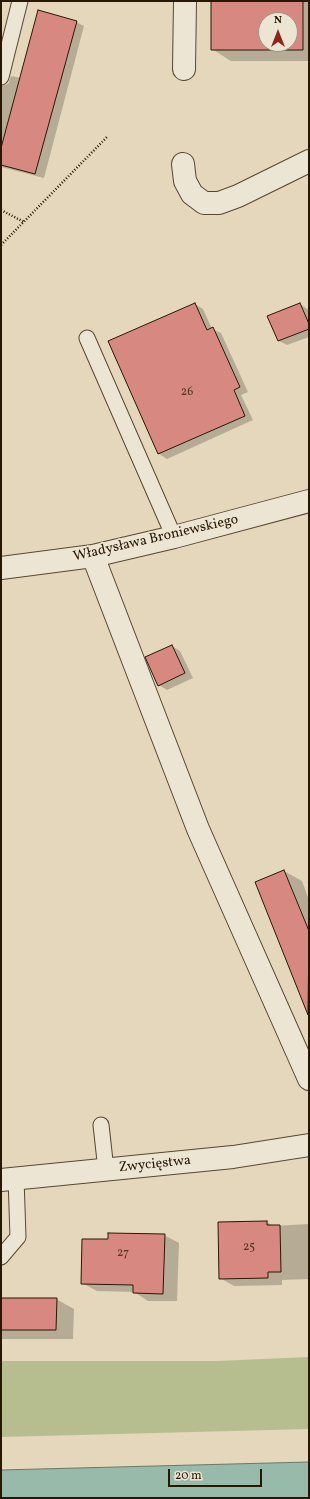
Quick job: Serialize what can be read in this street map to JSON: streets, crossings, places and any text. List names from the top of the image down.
{
  "streets": {
    "street": ["Władysława Broniewskiego", "Zwycięstwa"]
  },
  "house_numbers": ["26", "25", "27"],
  "scale_bar": "20 m",
  "north": "top"
}
